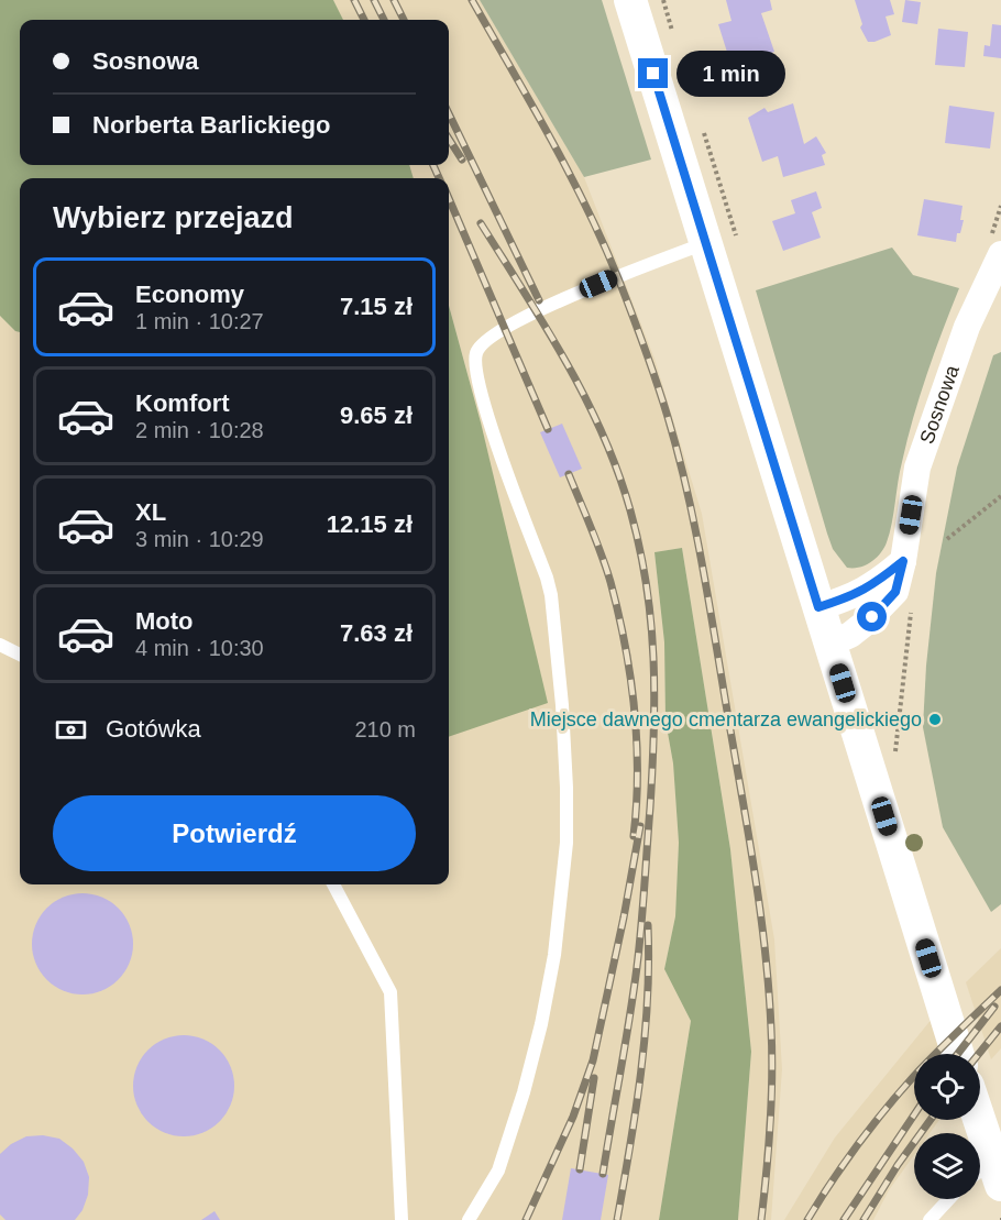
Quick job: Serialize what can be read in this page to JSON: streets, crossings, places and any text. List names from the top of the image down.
{
  "streets": {
    "street": ["Sosnowa"]
  },
  "places": ["Miejsce dawnego cmentarza ewangelickiego"],
  "page": {
    "banner": ["Sosnowa", "Norberta Barlickiego"],
    "bubble": "1 min",
    "heading": "Wybierz przejazd",
    "list": [
      {
        "name": "Economy",
        "note": "1 min · 10:27",
        "value": "7.15 zł"
      },
      {
        "name": "Komfort",
        "note": "2 min · 10:28",
        "value": "9.65 zł"
      },
      {
        "name": "XL",
        "note": "3 min · 10:29",
        "value": "12.15 zł"
      },
      {
        "name": "Moto",
        "note": "4 min · 10:30",
        "value": "7.63 zł"
      }
    ],
    "pay": ["Gotówka", "210 m"],
    "buttons": "Potwierdź"
  }
}
